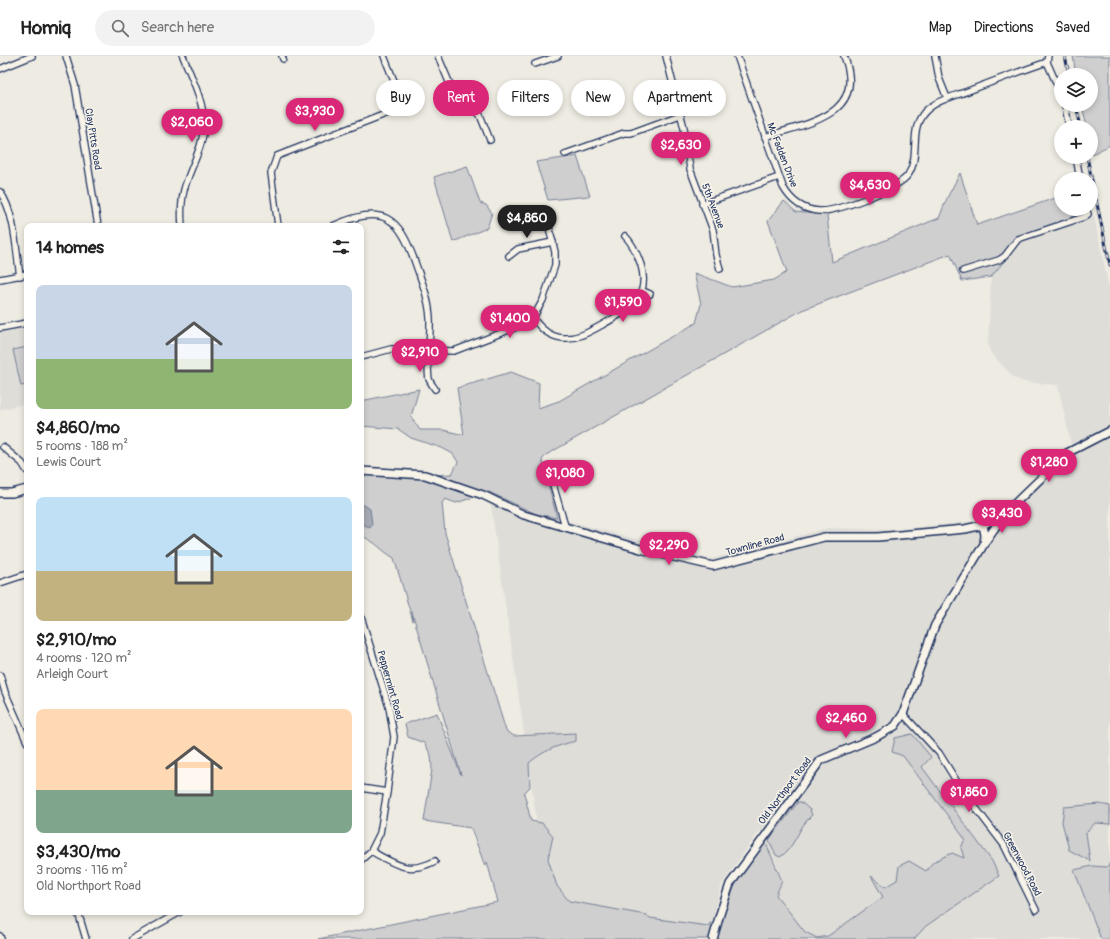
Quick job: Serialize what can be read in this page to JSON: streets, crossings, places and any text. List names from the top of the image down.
{
  "streets": {
    "main road": ["Townline Road", "Old Northport Road"],
    "street": [
      "Clay Pitts Road",
      "Mc Fadden Drive",
      "5th Avenue",
      "Peppermint Road",
      "Greenwood Road"
    ]
  },
  "crossings": [
    ["Townline Road", "Old Northport Road"],
    ["Old Northport Road", "Greenwood Road"]
  ],
  "page": {
    "header": "Homiq",
    "search": "Search here",
    "nav": ["Map", "Directions", "Saved"],
    "map_buttons": ["+", "−"],
    "chip": [
      "Buy",
      "Rent",
      "Filters",
      "New",
      "Apartment"
    ],
    "price": [
      "$3,930",
      "$2,060",
      "$2,630",
      "$4,630",
      "$4,860",
      "$1,590",
      "$1,400",
      "$2,910",
      "$1,280",
      "$1,080",
      "$3,430",
      "$2,290",
      "$2,460",
      "$1,860"
    ],
    "heading": "14 homes",
    "list": [
      {
        "name": "$4,860/mo",
        "note": "5 rooms · 188 m² · Lewis Court"
      },
      {
        "name": "$2,910/mo",
        "note": "4 rooms · 120 m² · Arleigh Court"
      },
      {
        "name": "$3,430/mo",
        "note": "3 rooms · 116 m² · Old Northport Road"
      }
    ]
  }
}
